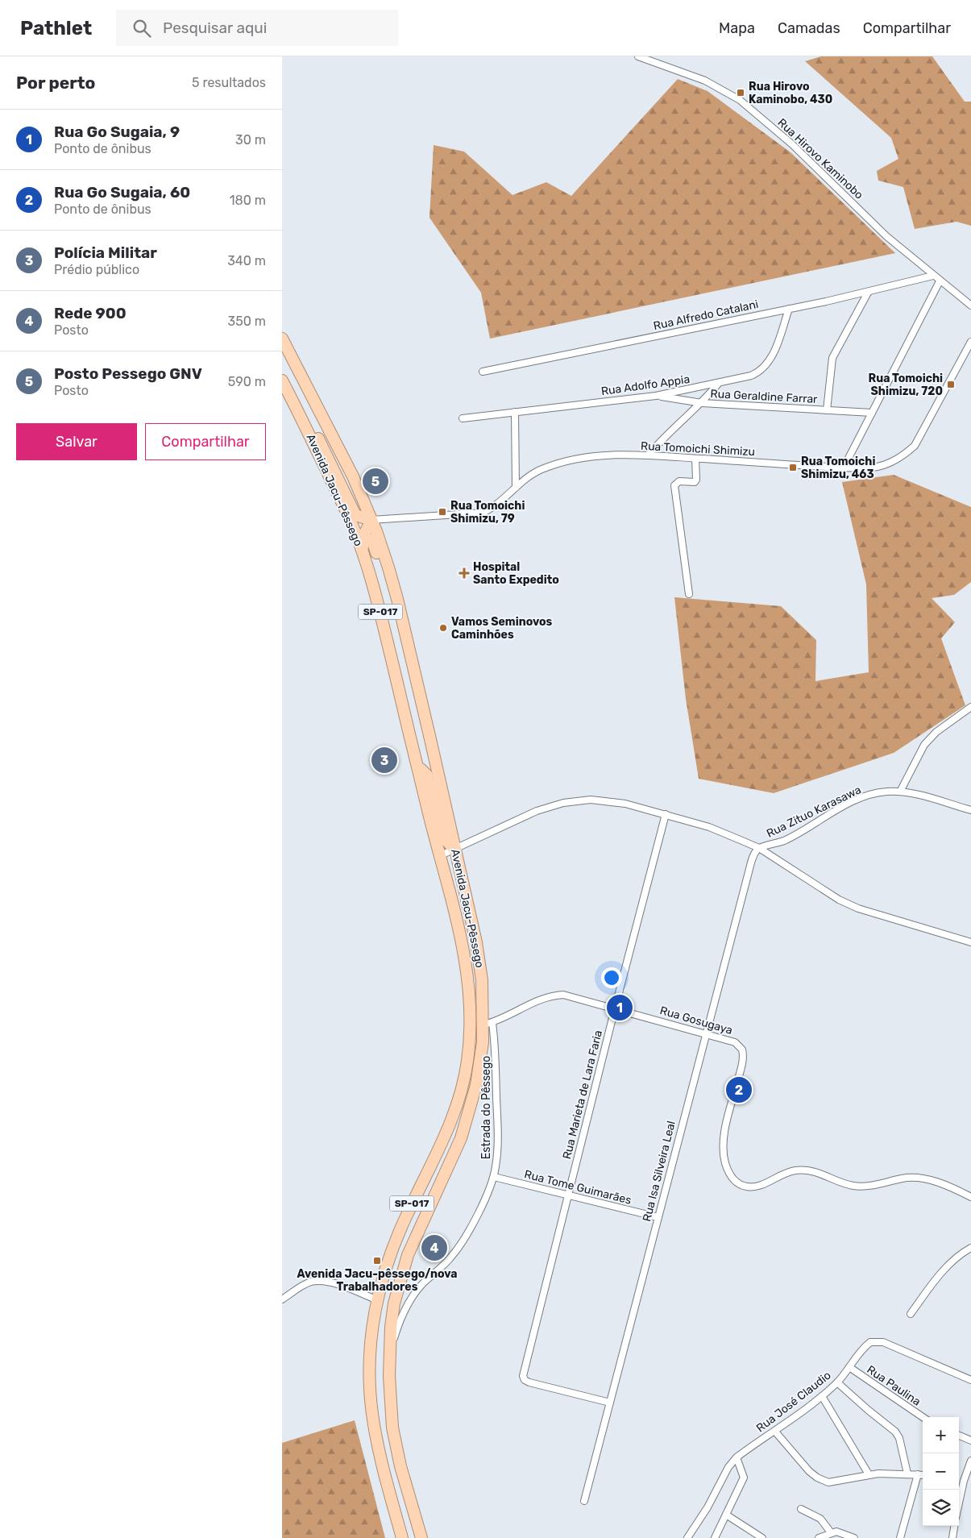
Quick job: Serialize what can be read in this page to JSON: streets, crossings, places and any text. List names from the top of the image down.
{
  "streets": {
    "highway": ["Avenida Jacu-Pêssego", "SP-017"],
    "street": [
      "Rua Hirovo Kaminobo",
      "Rua Alfredo Catalani",
      "Rua Adolfo Appia",
      "Rua Geraldine Farrar",
      "Rua Tomoichi Shimizu",
      "Rua Zituo Karasawa",
      "Rua Gosugaya",
      "Rua Marieta de Lara Faria",
      "Estrada do Pêssego",
      "Rua Isa Silveira Leal",
      "Rua Tome Guimarães",
      "Rua Paulina",
      "Rua José Claudio"
    ]
  },
  "crossings": [
    ["Rua Hirovo Kaminobo", "Rua Alfredo Catalani"],
    ["Rua Alfredo Catalani", "Rua Adolfo Appia"],
    ["Rua Adolfo Appia", "Rua Geraldine Farrar"],
    ["Rua Tomoichi Shimizu", "Avenida Jacu-Pêssego"],
    ["Avenida Jacu-Pêssego", "Rua Gosugaya"],
    ["Avenida Jacu-Pêssego", "Estrada do Pêssego"],
    ["Rua Zituo Karasawa", "Rua Isa Silveira Leal"],
    ["Rua Gosugaya", "Rua Marieta de Lara Faria"],
    ["Rua Gosugaya", "Estrada do Pêssego"],
    ["Rua Gosugaya", "Rua Isa Silveira Leal"],
    ["Rua Marieta de Lara Faria", "Rua Isa Silveira Leal"],
    ["Rua Marieta de Lara Faria", "Rua Tome Guimarães"],
    ["Estrada do Pêssego", "Rua Tome Guimarães"],
    ["Rua Isa Silveira Leal", "Rua Tome Guimarães"],
    ["Rua Paulina", "Rua José Claudio"]
  ],
  "places": {
    "transit": [
      "Rua Hirovo Kaminobo, 430",
      "Rua Tomoichi Shimizu, 720",
      "Rua Tomoichi Shimizu, 463",
      "Rua Tomoichi Shimizu, 79",
      "Avenida Jacu-pêssego/nova Trabalhadores"
    ],
    "health": ["Hospital Santo Expedito"],
    "other": ["Vamos Seminovos Caminhões"]
  },
  "page": {
    "header": "Pathlet",
    "search": "Pesquisar aqui",
    "nav": ["Mapa", "Camadas", "Compartilhar"],
    "heading": ["Por perto", "5 resultados"],
    "list": [
      {
        "mark": "1",
        "name": "Rua Go Sugaia, 9",
        "note": "Ponto de ônibus",
        "value": "30 m"
      },
      {
        "mark": "2",
        "name": "Rua Go Sugaia, 60",
        "note": "Ponto de ônibus",
        "value": "180 m"
      },
      {
        "mark": "3",
        "name": "Polícia Militar",
        "note": "Prédio público",
        "value": "340 m"
      },
      {
        "mark": "4",
        "name": "Rede 900",
        "note": "Posto",
        "value": "350 m"
      },
      {
        "mark": "5",
        "name": "Posto Pessego GNV",
        "note": "Posto",
        "value": "590 m"
      }
    ],
    "buttons": ["Salvar", "Compartilhar"],
    "pins": [
      "5",
      "3",
      "1",
      "2",
      "4"
    ],
    "map_buttons": ["+", "−"]
  }
}
